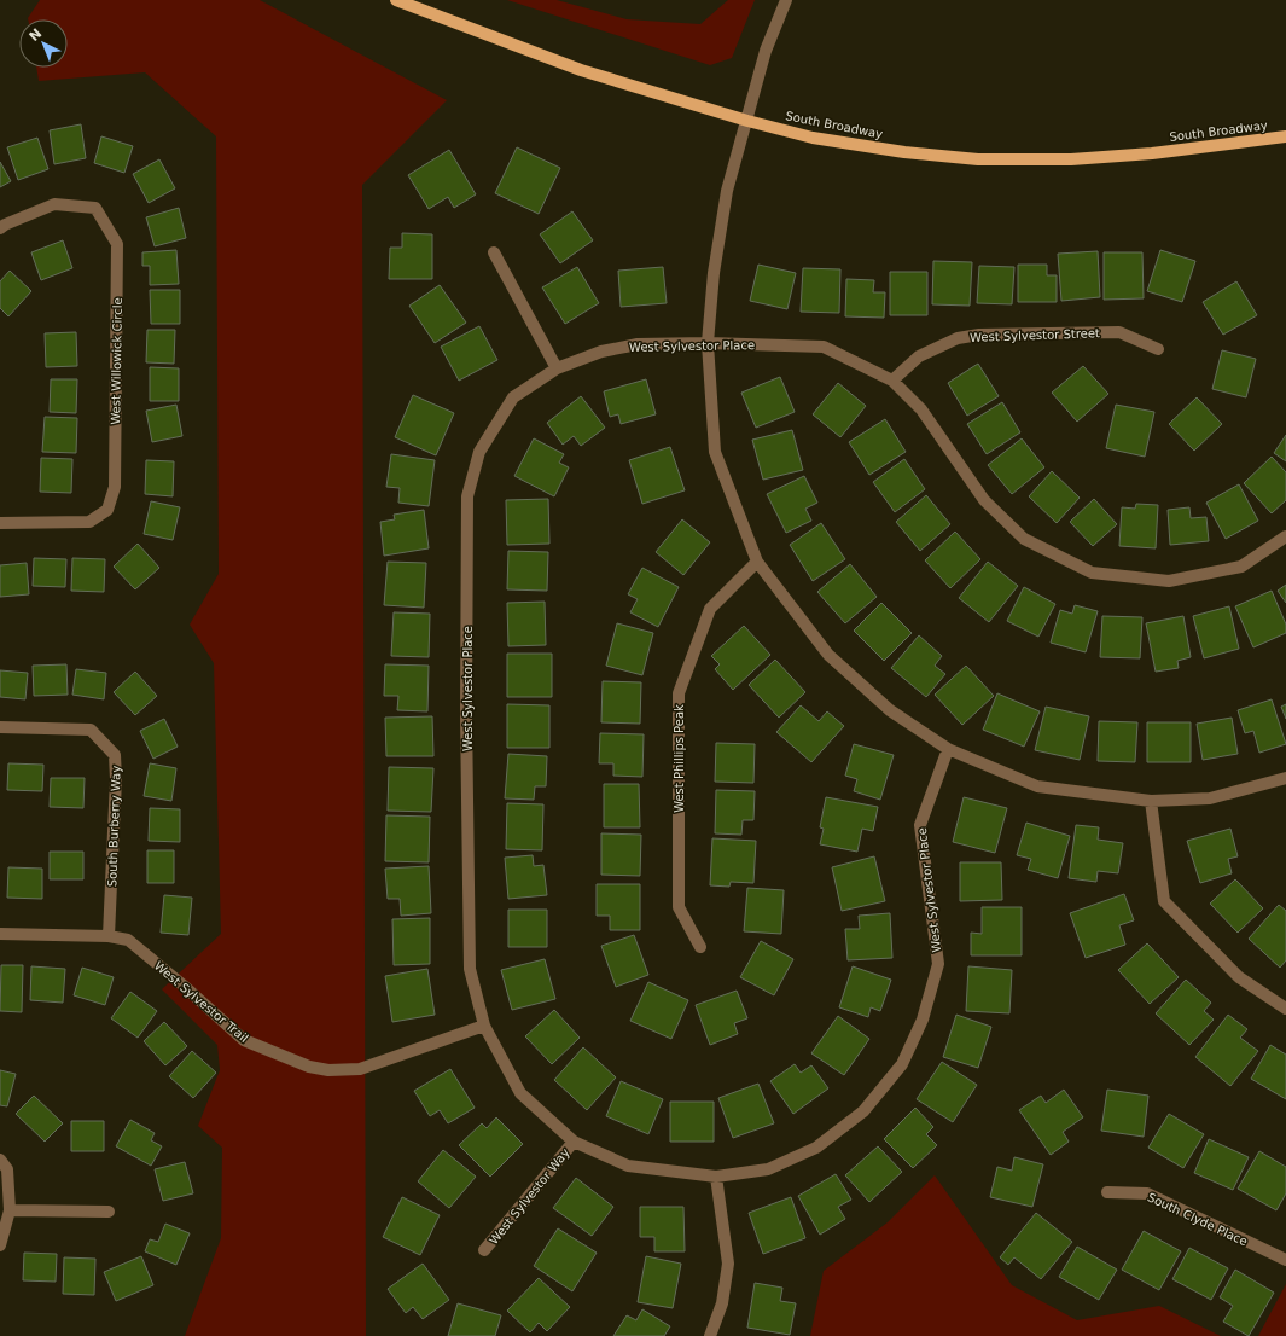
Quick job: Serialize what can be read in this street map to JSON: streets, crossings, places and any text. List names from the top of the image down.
{
  "streets": {
    "main road": ["South Broadway"],
    "street": [
      "West Sylvestor Street",
      "West Sylvestor Place",
      "West Willowick Circle",
      "West Phillips Peak",
      "South Burberry Way",
      "West Sylvestor Trail",
      "West Sylvestor Way",
      "South Clyde Place"
    ]
  },
  "crossings": [
    ["West Sylvestor Street", "West Sylvestor Place"],
    ["West Sylvestor Place", "West Sylvestor Trail"],
    ["West Sylvestor Place", "West Sylvestor Way"],
    ["South Burberry Way", "West Sylvestor Trail"]
  ],
  "north": "top left"
}
